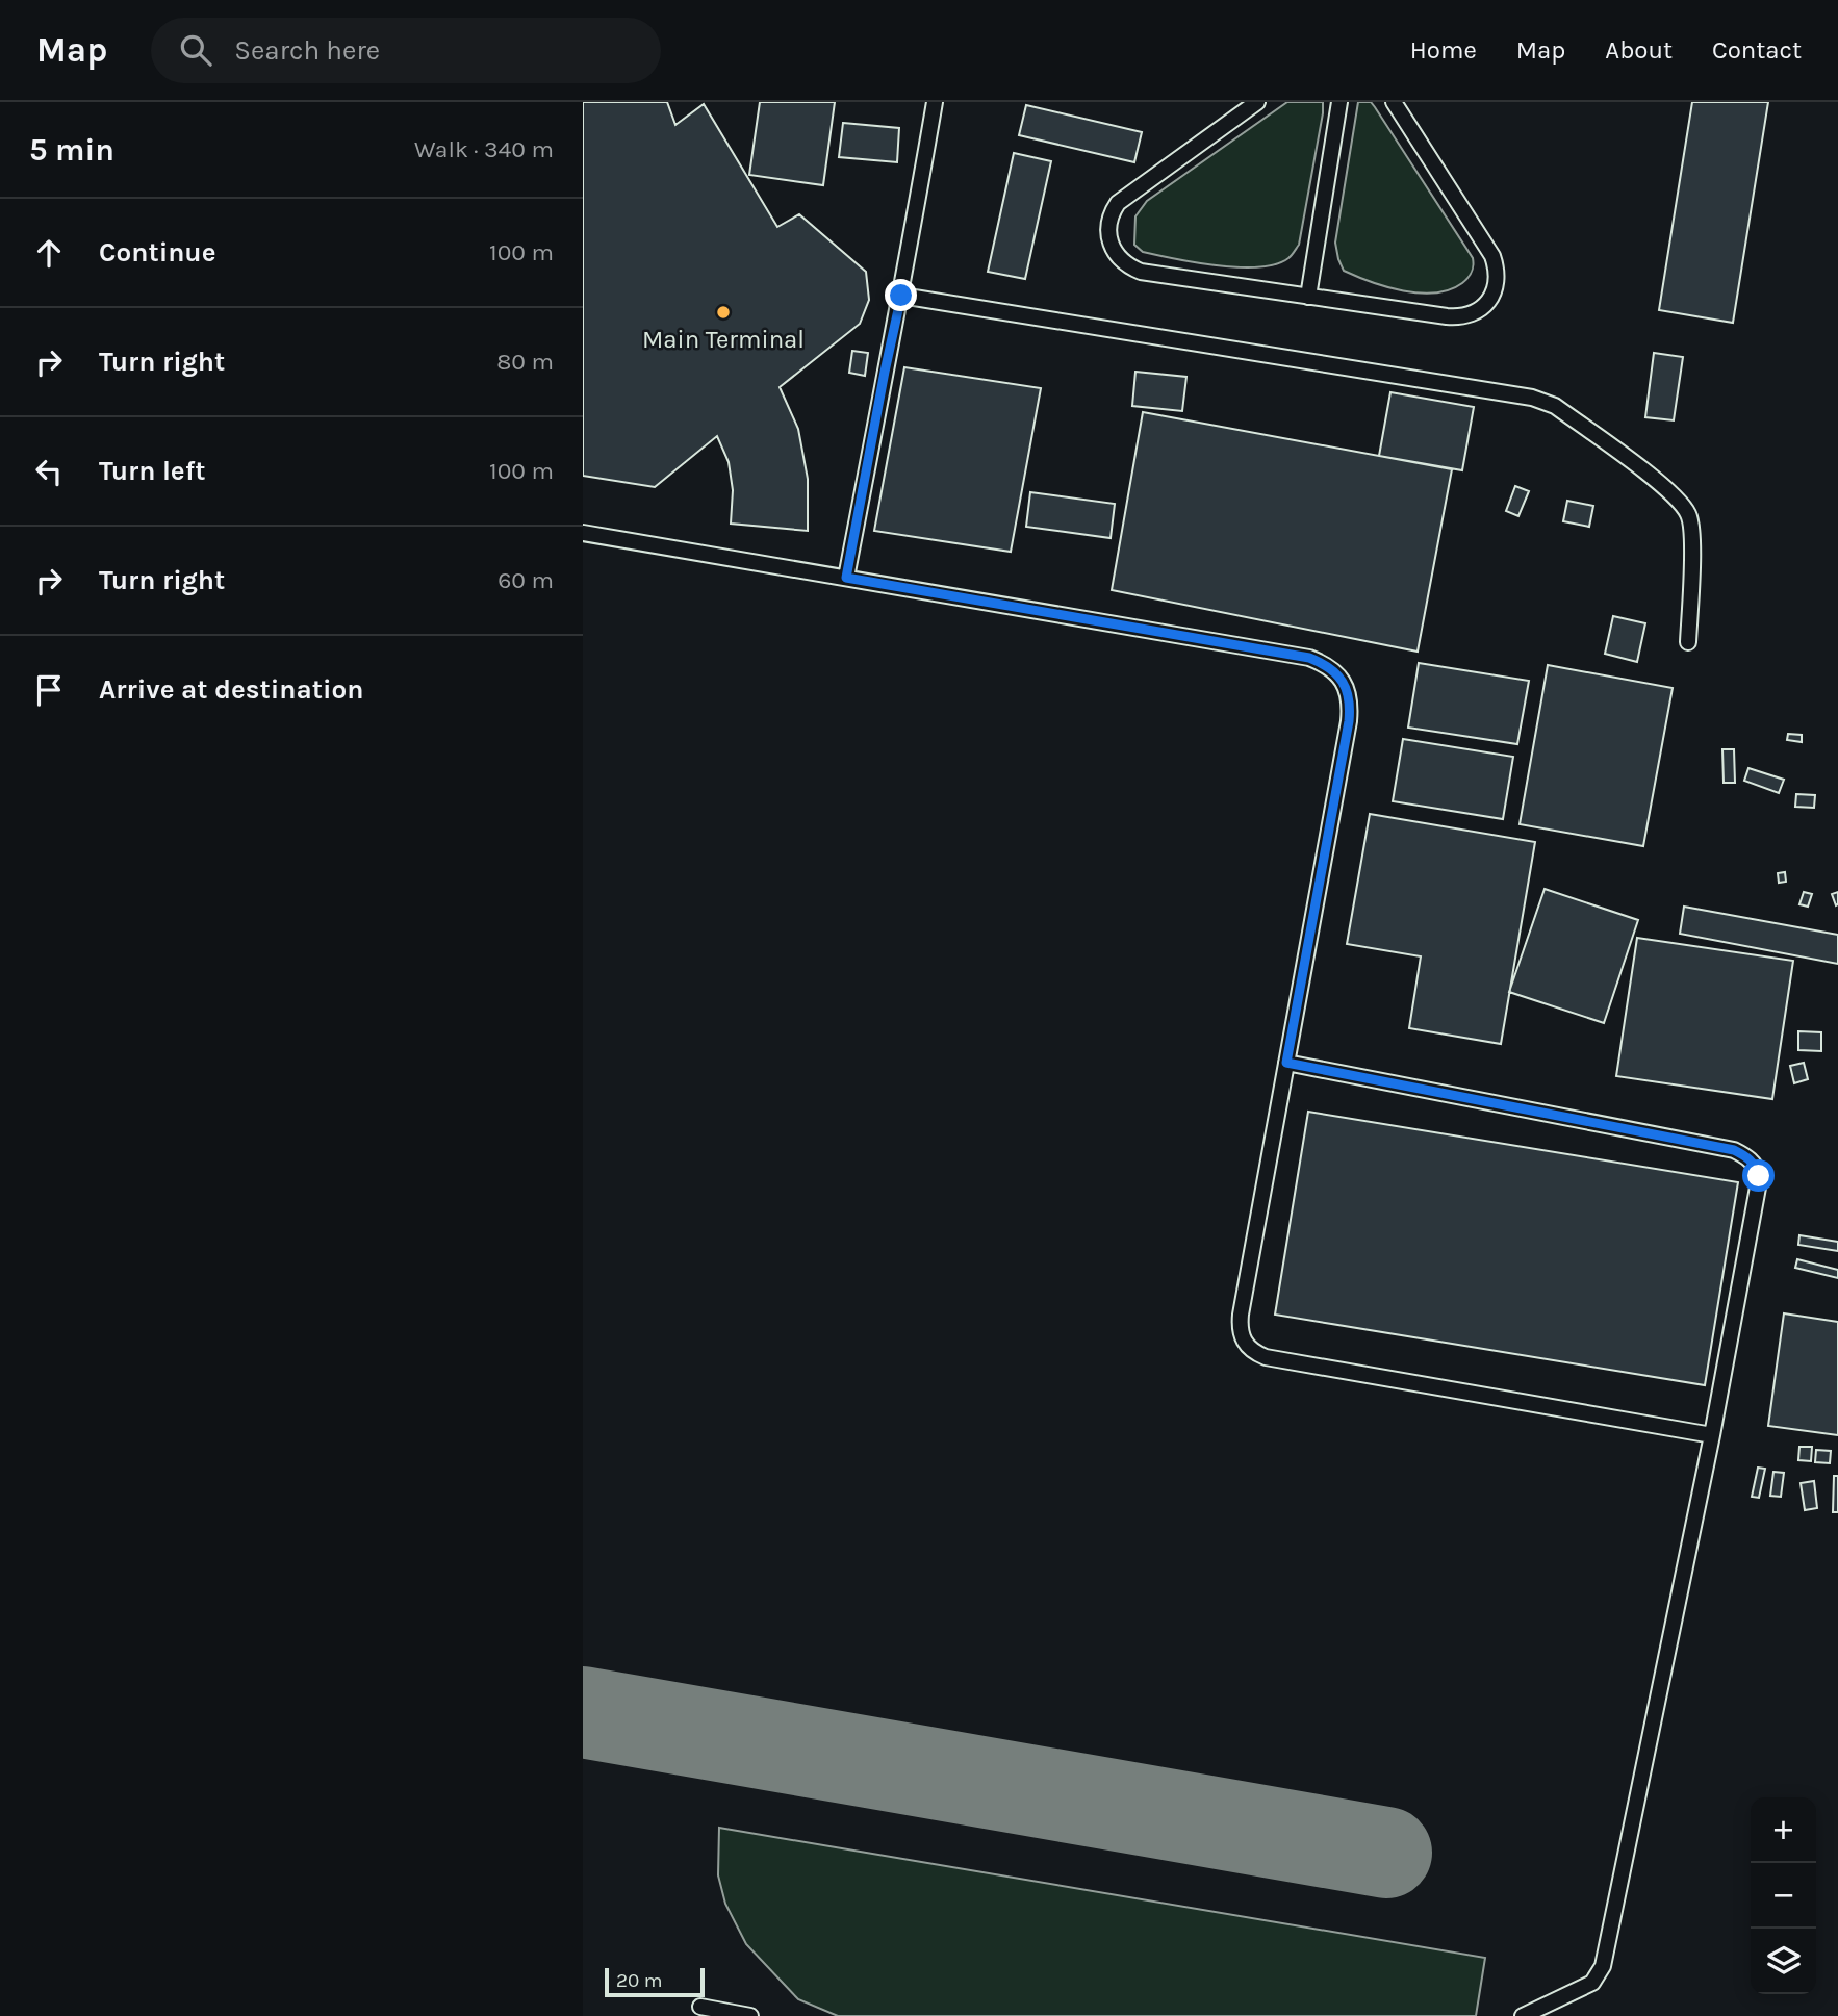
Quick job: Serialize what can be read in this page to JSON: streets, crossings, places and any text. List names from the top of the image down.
{
  "places": ["Main Terminal"],
  "scale_bar": "20 m",
  "page": {
    "header": "Map",
    "search": "Search here",
    "nav": [
      "Home",
      "Map",
      "About",
      "Contact"
    ],
    "heading": ["5 min", "Walk · 340 m"],
    "list": [
      ["Continue", "100 m"],
      ["Turn right", "80 m"],
      ["Turn left", "100 m"],
      ["Turn right", "60 m"],
      "Arrive at destination"
    ],
    "map_buttons": ["+", "−"],
    "scale": "20 m"
  }
}
